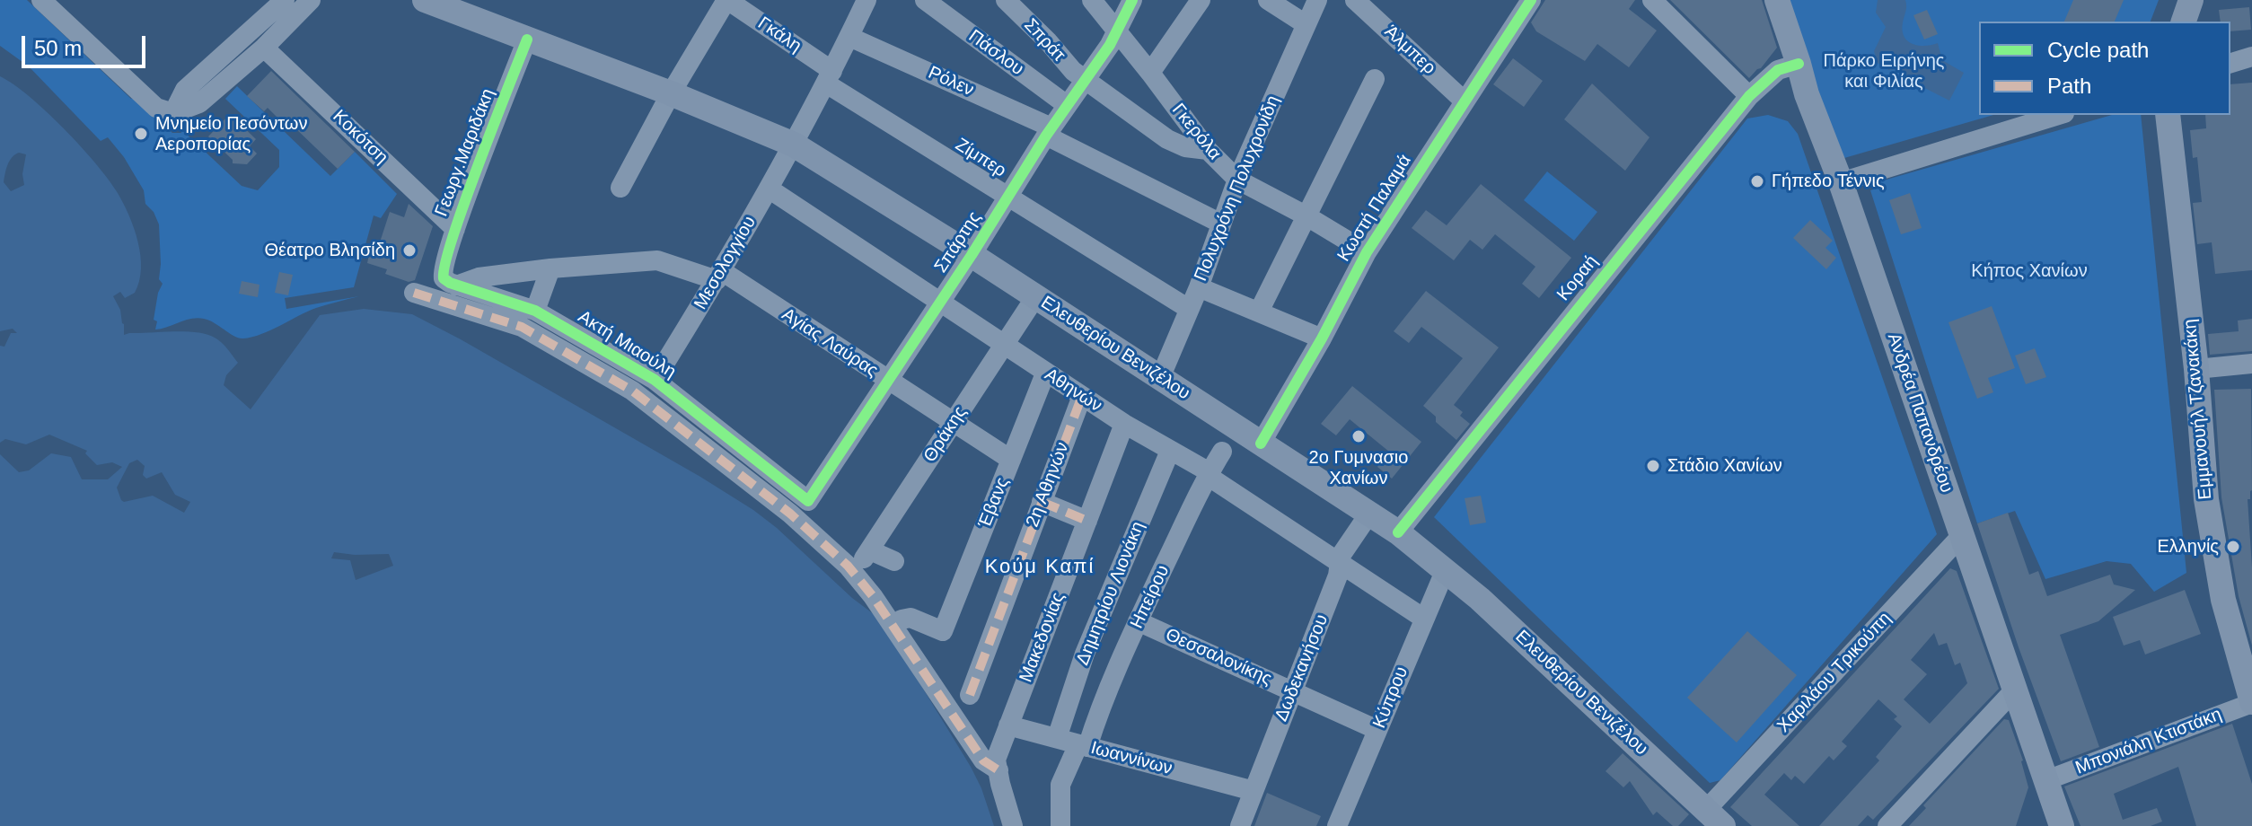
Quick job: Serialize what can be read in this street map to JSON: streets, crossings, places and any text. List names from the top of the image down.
{
  "streets": {
    "main road": ["Ελευθερίου Βενιζέλου", "Εμμανουήλ Τζανακάκη", "Ανδρέα Παπανδρέου"],
    "street": [
      "Γκάλη",
      "Σπράτ",
      "Άλμπερ",
      "Πάσλου",
      "Ρόλεν",
      "Γκερόλα",
      "Κοκότση",
      "Γεωργ.Μαριδάκη",
      "Ζίμπερ",
      "Πολυχρόνη Πολυχρονίδη",
      "Κωστή Παλαμά",
      "Σπάρτης",
      "Μεσολογγίου",
      "Κοραή",
      "Αγίας Λαύρας",
      "Ακτή Μιαούλη",
      "Αθηνών",
      "Θράκης",
      "2η Αθηνών",
      "Έβανς",
      "Δημητρίου Λιονάκη",
      "Ηπείρου",
      "Μακεδονίας",
      "Θεσσαλονίκης",
      "Δωδεκανήσου",
      "Χαριλάου Τρικούπη",
      "Κύπρου",
      "Μπονιάλη Κτιστάκη",
      "Ιωαννίνων"
    ]
  },
  "crossings": [
    ["Γκάλη", "Ζίμπερ"],
    ["Γκάλη", "Μεσολογγίου"],
    ["Σπράτ", "Γκερόλα"],
    ["Σπράτ", "Σπάρτης"],
    ["Άλμπερ", "Κωστή Παλαμά"],
    ["Πάσλου", "Σπάρτης"],
    ["Ρόλεν", "Πολυχρόνη Πολυχρονίδη"],
    ["Ρόλεν", "Σπάρτης"],
    ["Ρόλεν", "Μεσολογγίου"],
    ["Γκερόλα", "Πολυχρόνη Πολυχρονίδη"],
    ["Γκερόλα", "Κωστή Παλαμά"],
    ["Γκερόλα", "Σπάρτης"],
    ["Κοκότση", "Γεωργ.Μαριδάκη"],
    ["Γεωργ.Μαριδάκη", "Αγίας Λαύρας"],
    ["Γεωργ.Μαριδάκη", "Ακτή Μιαούλη"],
    ["Γεωργ.Μαριδάκη", "Ελευθερίου Βενιζέλου"],
    ["Ζίμπερ", "Πολυχρόνη Πολυχρονίδη"],
    ["Ζίμπερ", "Σπάρτης"],
    ["Ζίμπερ", "Μεσολογγίου"],
    ["Πολυχρόνη Πολυχρονίδη", "Ελευθερίου Βενιζέλου"],
    ["Κωστή Παλαμά", "Ελευθερίου Βενιζέλου"],
    ["Σπάρτης", "Αγίας Λαύρας"],
    ["Σπάρτης", "Ακτή Μιαούλη"],
    ["Σπάρτης", "Ελευθερίου Βενιζέλου"],
    ["Σπάρτης", "Αθηνών"],
    ["Μεσολογγίου", "Αγίας Λαύρας"],
    ["Μεσολογγίου", "Ακτή Μιαούλη"],
    ["Μεσολογγίου", "Ελευθερίου Βενιζέλου"],
    ["Μεσολογγίου", "Αθηνών"],
    ["Κοραή", "Ελευθερίου Βενιζέλου"],
    ["Κοραή", "Ανδρέα Παπανδρέου"],
    ["Αγίας Λαύρας", "Ακτή Μιαούλη"],
    ["Αγίας Λαύρας", "Θράκης"],
    ["Αγίας Λαύρας", "Έβανς"],
    ["Ακτή Μιαούλη", "Μακεδονίας"],
    ["Ελευθερίου Βενιζέλου", "Θράκης"],
    ["Ελευθερίου Βενιζέλου", "Δωδεκανήσου"],
    ["Ελευθερίου Βενιζέλου", "Χαριλάου Τρικούπη"],
    ["Ελευθερίου Βενιζέλου", "Κύπρου"],
    ["Αθηνών", "Θράκης"],
    ["Αθηνών", "2η Αθηνών"],
    ["Αθηνών", "Έβανς"],
    ["Αθηνών", "Δημητρίου Λιονάκη"],
    ["Αθηνών", "Ηπείρου"],
    ["Αθηνών", "Μακεδονίας"],
    ["Αθηνών", "Δωδεκανήσου"],
    ["Αθηνών", "Κύπρου"],
    ["Εμμανουήλ Τζανακάκη", "Μπονιάλη Κτιστάκη"],
    ["Ανδρέα Παπανδρέου", "Χαριλάου Τρικούπη"],
    ["Ανδρέα Παπανδρέου", "Μπονιάλη Κτιστάκη"],
    ["Δημητρίου Λιονάκη", "Ιωαννίνων"],
    ["Ηπείρου", "Θεσσαλονίκης"],
    ["Ηπείρου", "Ιωαννίνων"],
    ["Μακεδονίας", "Ιωαννίνων"],
    ["Θεσσαλονίκης", "Δωδεκανήσου"],
    ["Θεσσαλονίκης", "Κύπρου"],
    ["Δωδεκανήσου", "Ιωαννίνων"]
  ],
  "districts": ["Κούμ Καπί"],
  "parks": ["Πάρκο Ειρήνης και Φιλίας", "Κήπος Χανίων"],
  "places": [
    "Μνημείο Πεσόντων Αεροπορίας",
    "Γήπεδο Τέννις",
    "Θέατρο Βλησίδη",
    "2ο Γυμνασιο Χανίων",
    "Στάδιο Χανίων",
    "Ελληνίς"
  ],
  "legend": ["Cycle path", "Path"],
  "scale_bar": "50 m"
}
